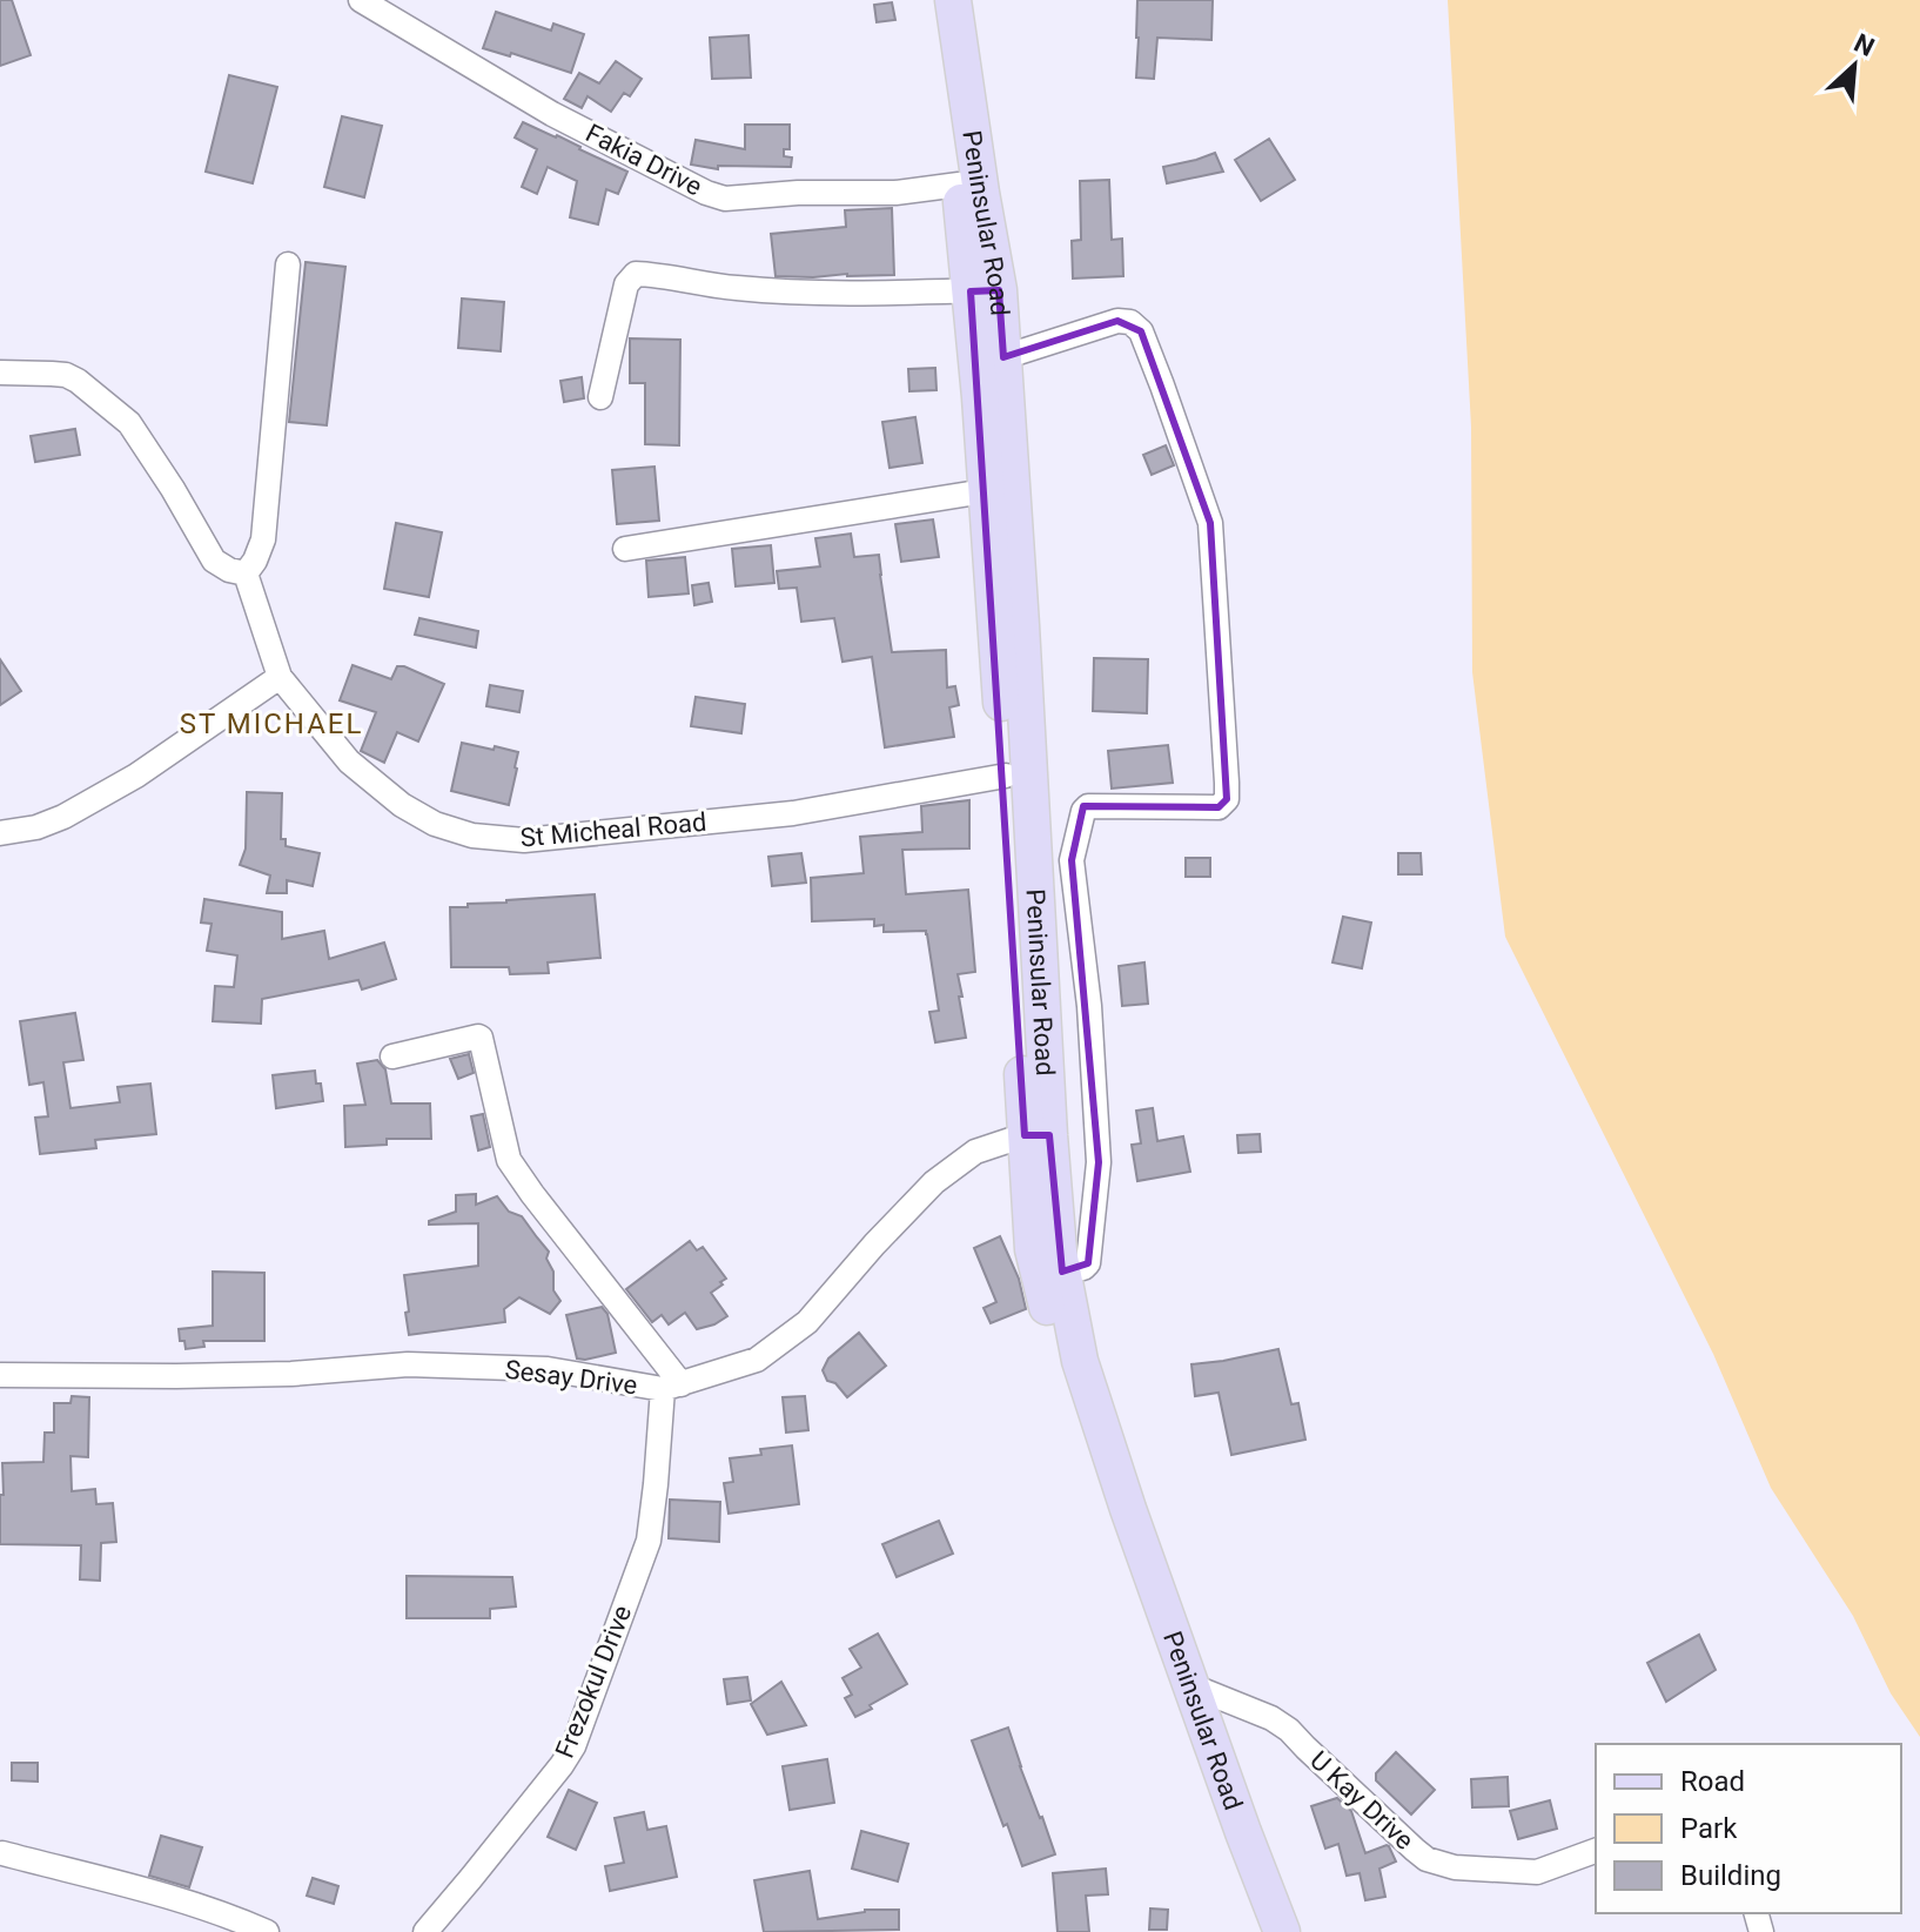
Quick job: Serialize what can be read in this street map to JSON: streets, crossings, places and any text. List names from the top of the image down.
{
  "streets": {
    "main road": ["Peninsular Road"],
    "street": [
      "Fakia Drive",
      "St Micheal Road",
      "Sesay Drive",
      "Frezokul Drive",
      "U Kay Drive"
    ]
  },
  "crossings": [
    ["Fakia Drive", "Peninsular Road"],
    ["Peninsular Road", "St Micheal Road"],
    ["Peninsular Road", "Sesay Drive"],
    ["Peninsular Road", "U Kay Drive"],
    ["Sesay Drive", "Frezokul Drive"]
  ],
  "districts": ["ST MICHAEL"],
  "legend": ["Road", "Park", "Building"],
  "north": "top right"
}
